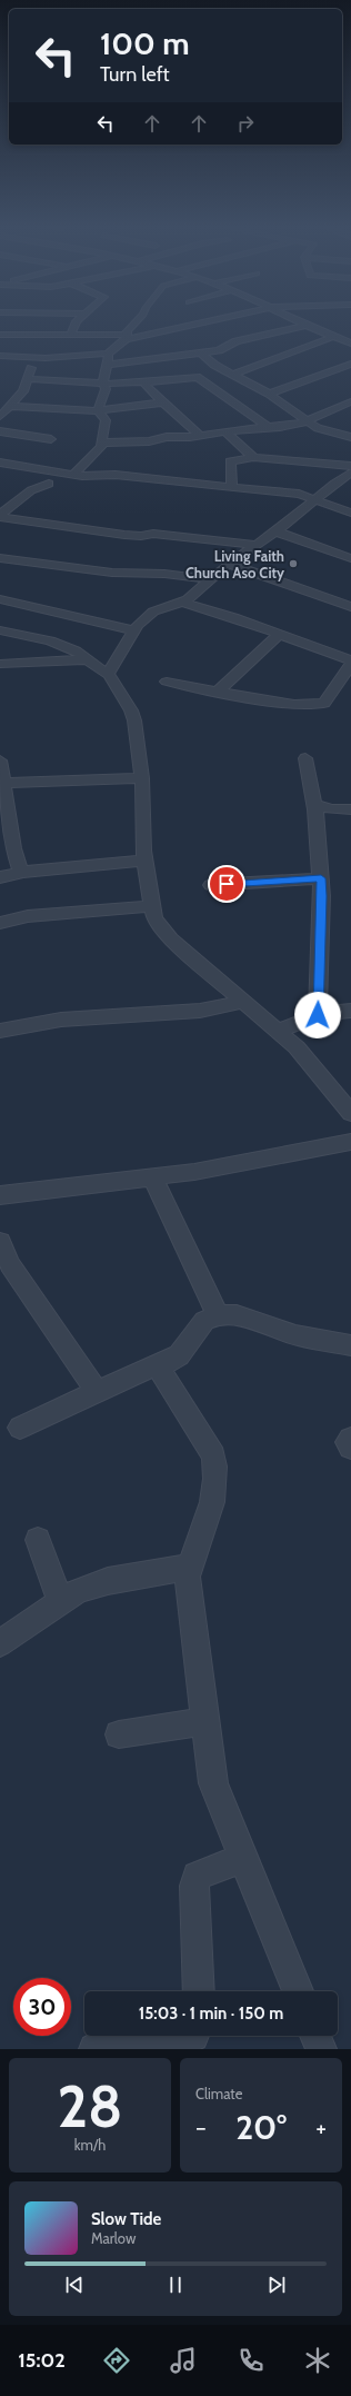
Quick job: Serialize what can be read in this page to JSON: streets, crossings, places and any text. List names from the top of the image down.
{
  "places": ["Living Faith Church Aso City"],
  "page": {
    "turn": ["100 m", "Turn left"],
    "limit": "30",
    "trip": "15:03 · 1 min · 150 m",
    "tile": [
      ["28", "km/h"],
      "Climate"
    ],
    "heat": ["−", "20°", "+"],
    "song": ["Slow Tide", "Marlow"],
    "tabs": "15:02"
  }
}
